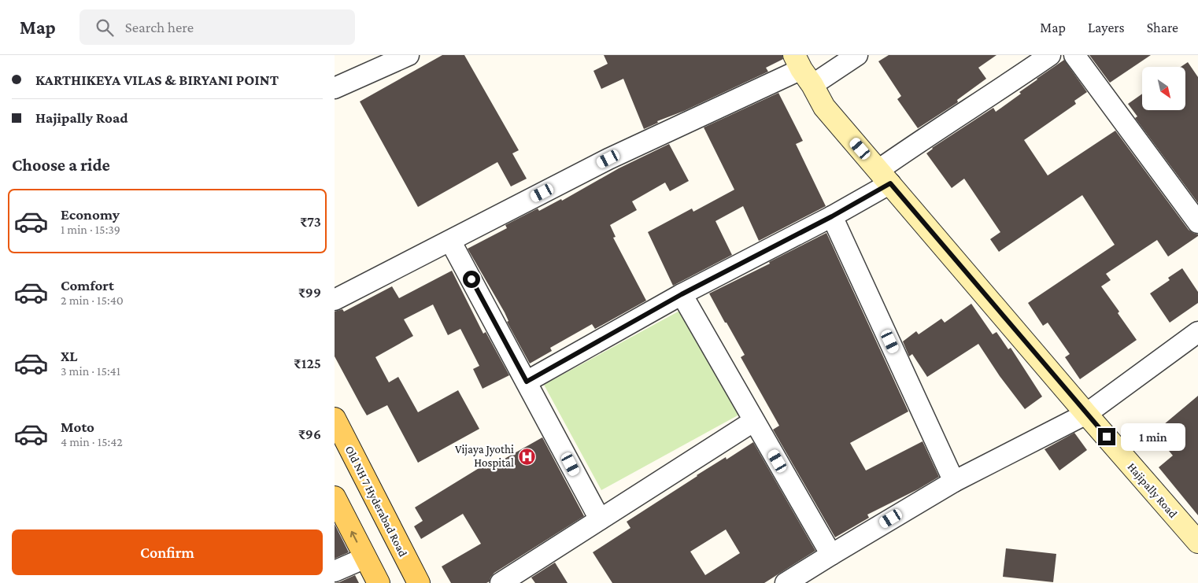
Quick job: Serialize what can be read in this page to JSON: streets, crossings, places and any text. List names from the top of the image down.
{
  "streets": {
    "main road": ["Old NH 7 Hyderabad Road"],
    "street": ["Hajipally Road"]
  },
  "places": {
    "hospital": ["Vijaya Jyothi Hospital"]
  },
  "north": "bottom right",
  "page": {
    "header": "Map",
    "search": "Search here",
    "nav": ["Map", "Layers", "Share"],
    "banner": ["KARTHIKEYA VILAS & BIRYANI POINT", "Hajipally Road"],
    "heading": "Choose a ride",
    "list": [
      {
        "name": "Economy",
        "note": "1 min · 15:39",
        "value": "₹73"
      },
      {
        "name": "Comfort",
        "note": "2 min · 15:40",
        "value": "₹99"
      },
      {
        "name": "XL",
        "note": "3 min · 15:41",
        "value": "₹125"
      },
      {
        "name": "Moto",
        "note": "4 min · 15:42",
        "value": "₹96"
      }
    ],
    "bubble": "1 min",
    "buttons": "Confirm"
  }
}
